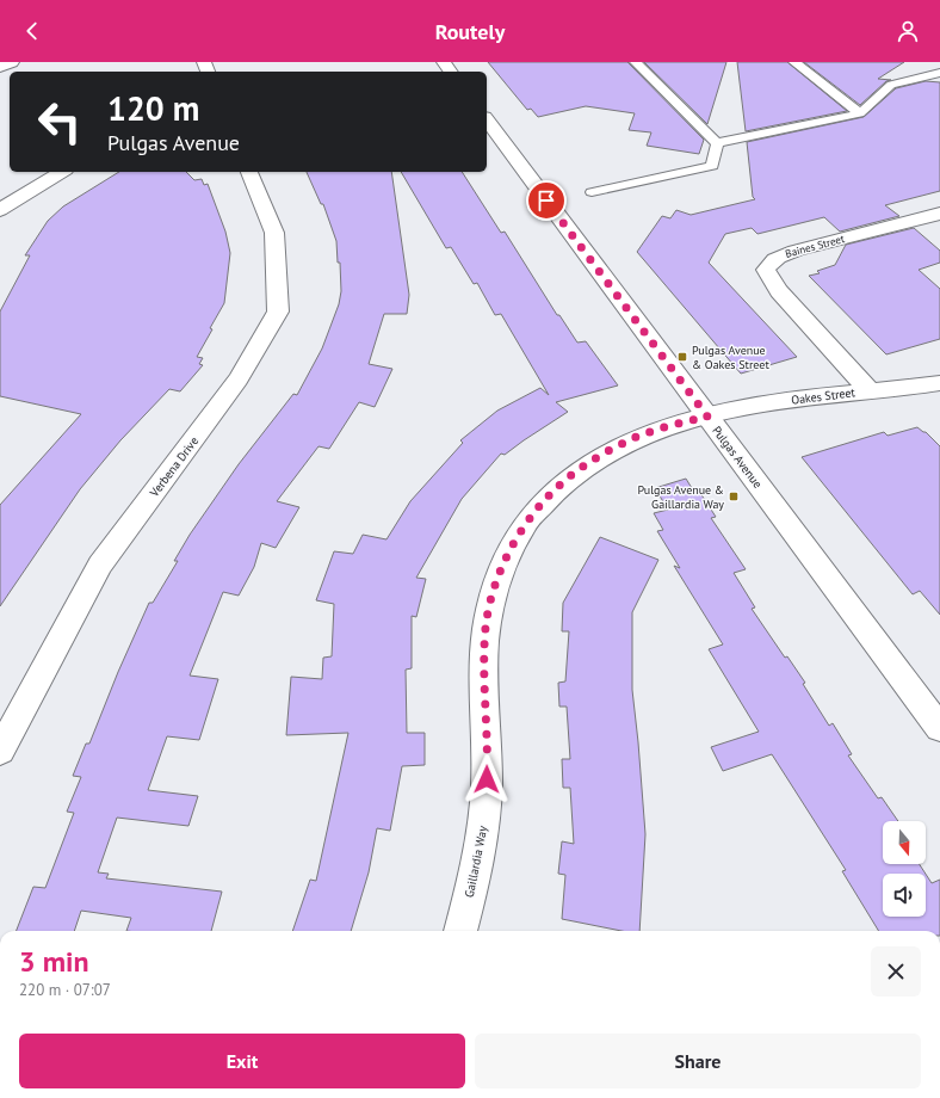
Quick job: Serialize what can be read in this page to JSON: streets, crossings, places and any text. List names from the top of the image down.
{
  "streets": {
    "street": [
      "Baines Street",
      "Oakes Street",
      "Pulgas Avenue",
      "Verbena Drive",
      "Gaillardia Way"
    ]
  },
  "crossings": [
    ["Baines Street", "Oakes Street"],
    ["Oakes Street", "Pulgas Avenue"],
    ["Oakes Street", "Gaillardia Way"],
    ["Pulgas Avenue", "Gaillardia Way"]
  ],
  "places": {
    "transit": ["Pulgas Avenue & Oakes Street", "Pulgas Avenue & Gaillardia Way"]
  },
  "north": "bottom",
  "page": {
    "header": "Routely",
    "turn": ["120 m", "Pulgas Avenue"],
    "heading": ["3 min", "220 m · 07:07"],
    "buttons": ["Exit", "Share"]
  }
}
